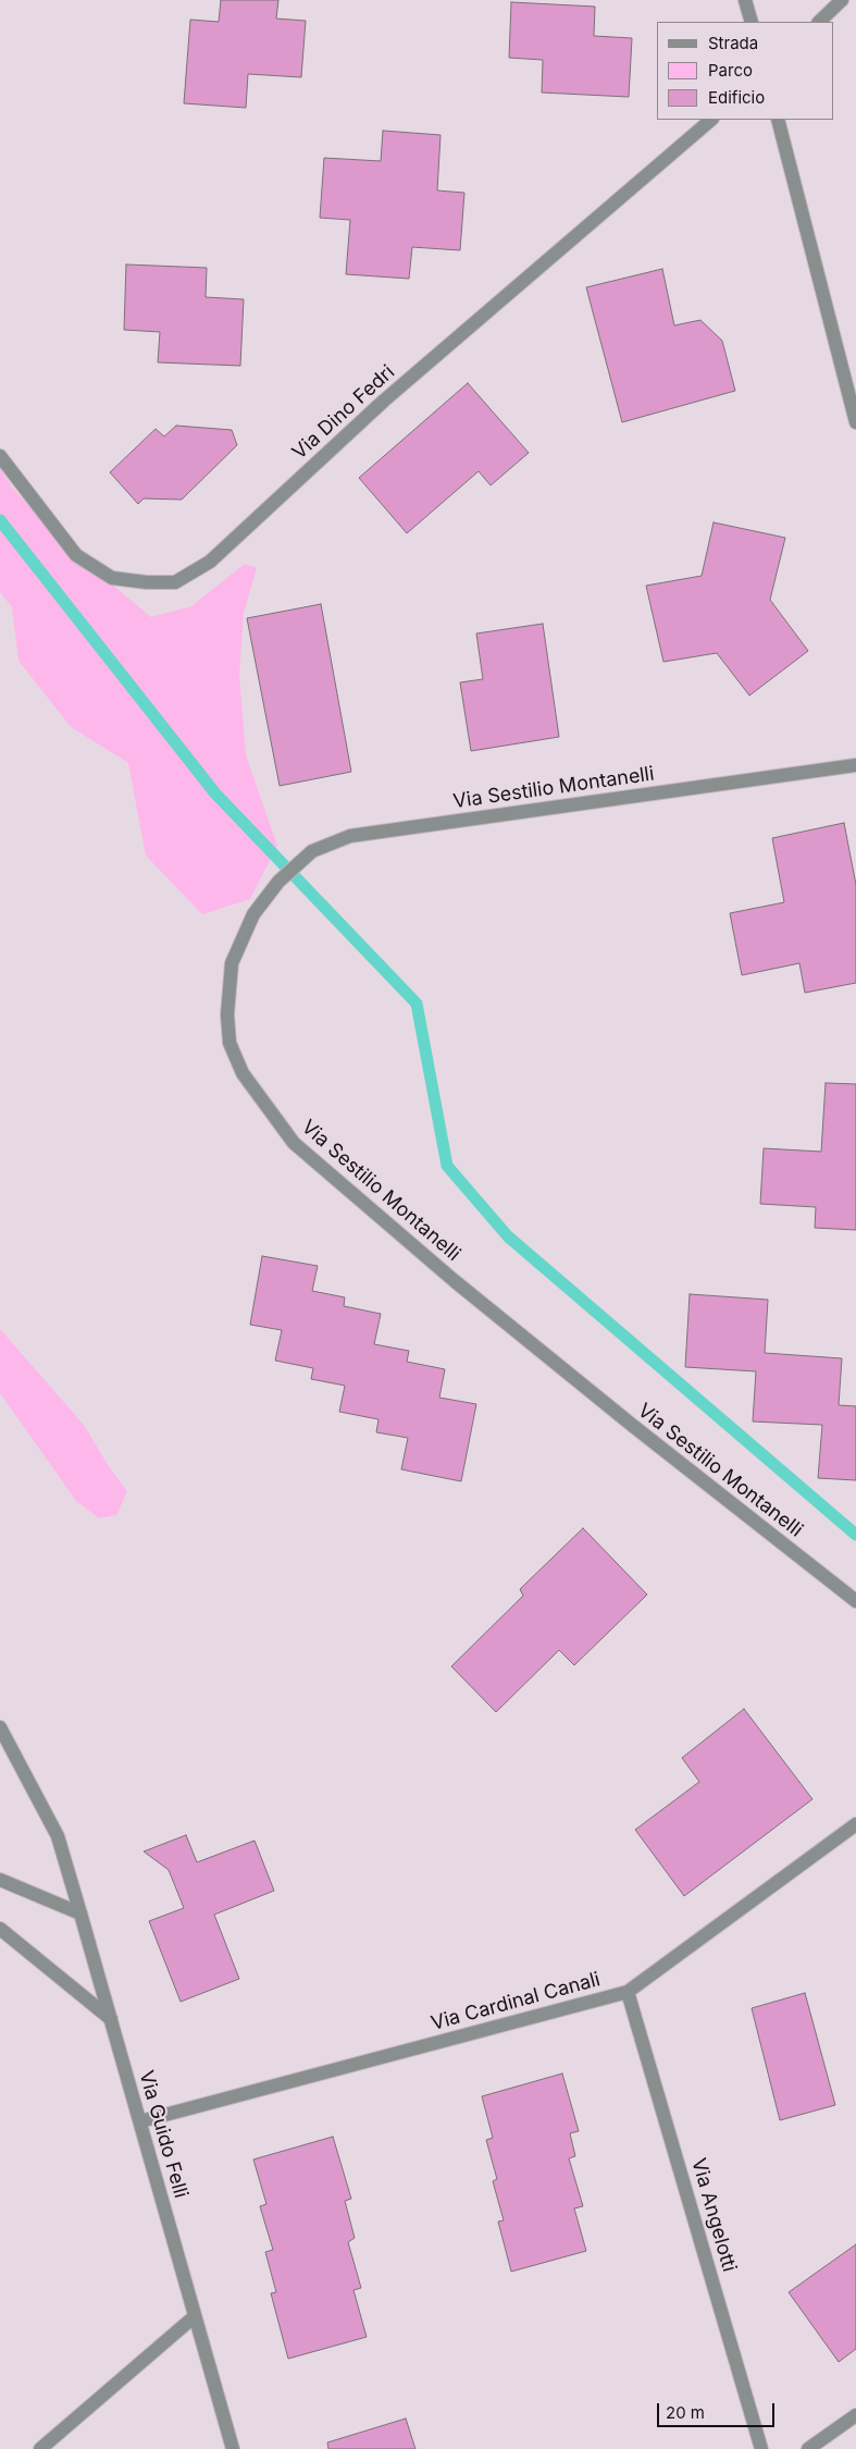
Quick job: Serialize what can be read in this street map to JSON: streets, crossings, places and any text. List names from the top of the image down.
{
  "streets": {
    "street": [
      "Via Dino Fedri",
      "Via Sestilio Montanelli",
      "Via Cardinal Canali",
      "Via Guido Felli",
      "Via Angelotti"
    ]
  },
  "crossings": [
    ["Via Cardinal Canali", "Via Guido Felli"],
    ["Via Cardinal Canali", "Via Angelotti"]
  ],
  "legend": ["Strada", "Parco", "Edificio"],
  "scale_bar": "20 m"
}
